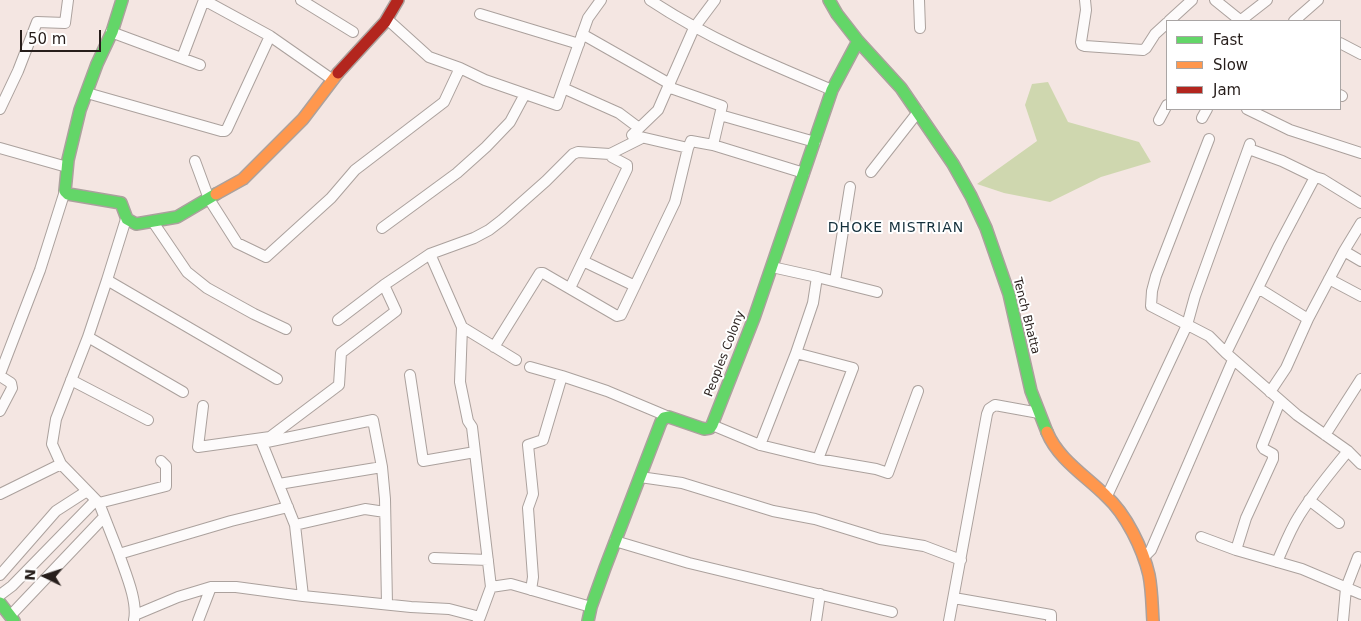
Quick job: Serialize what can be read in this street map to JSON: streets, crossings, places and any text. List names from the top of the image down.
{
  "streets": {
    "street": ["Tench Bhatta", "Peoples Colony"]
  },
  "crossings": [
    ["Tench Bhatta", "Peoples Colony"]
  ],
  "districts": ["DHOKE MISTRIAN"],
  "legend": ["Fast", "Slow", "Jam"],
  "scale_bar": "50 m",
  "north": "left"
}
